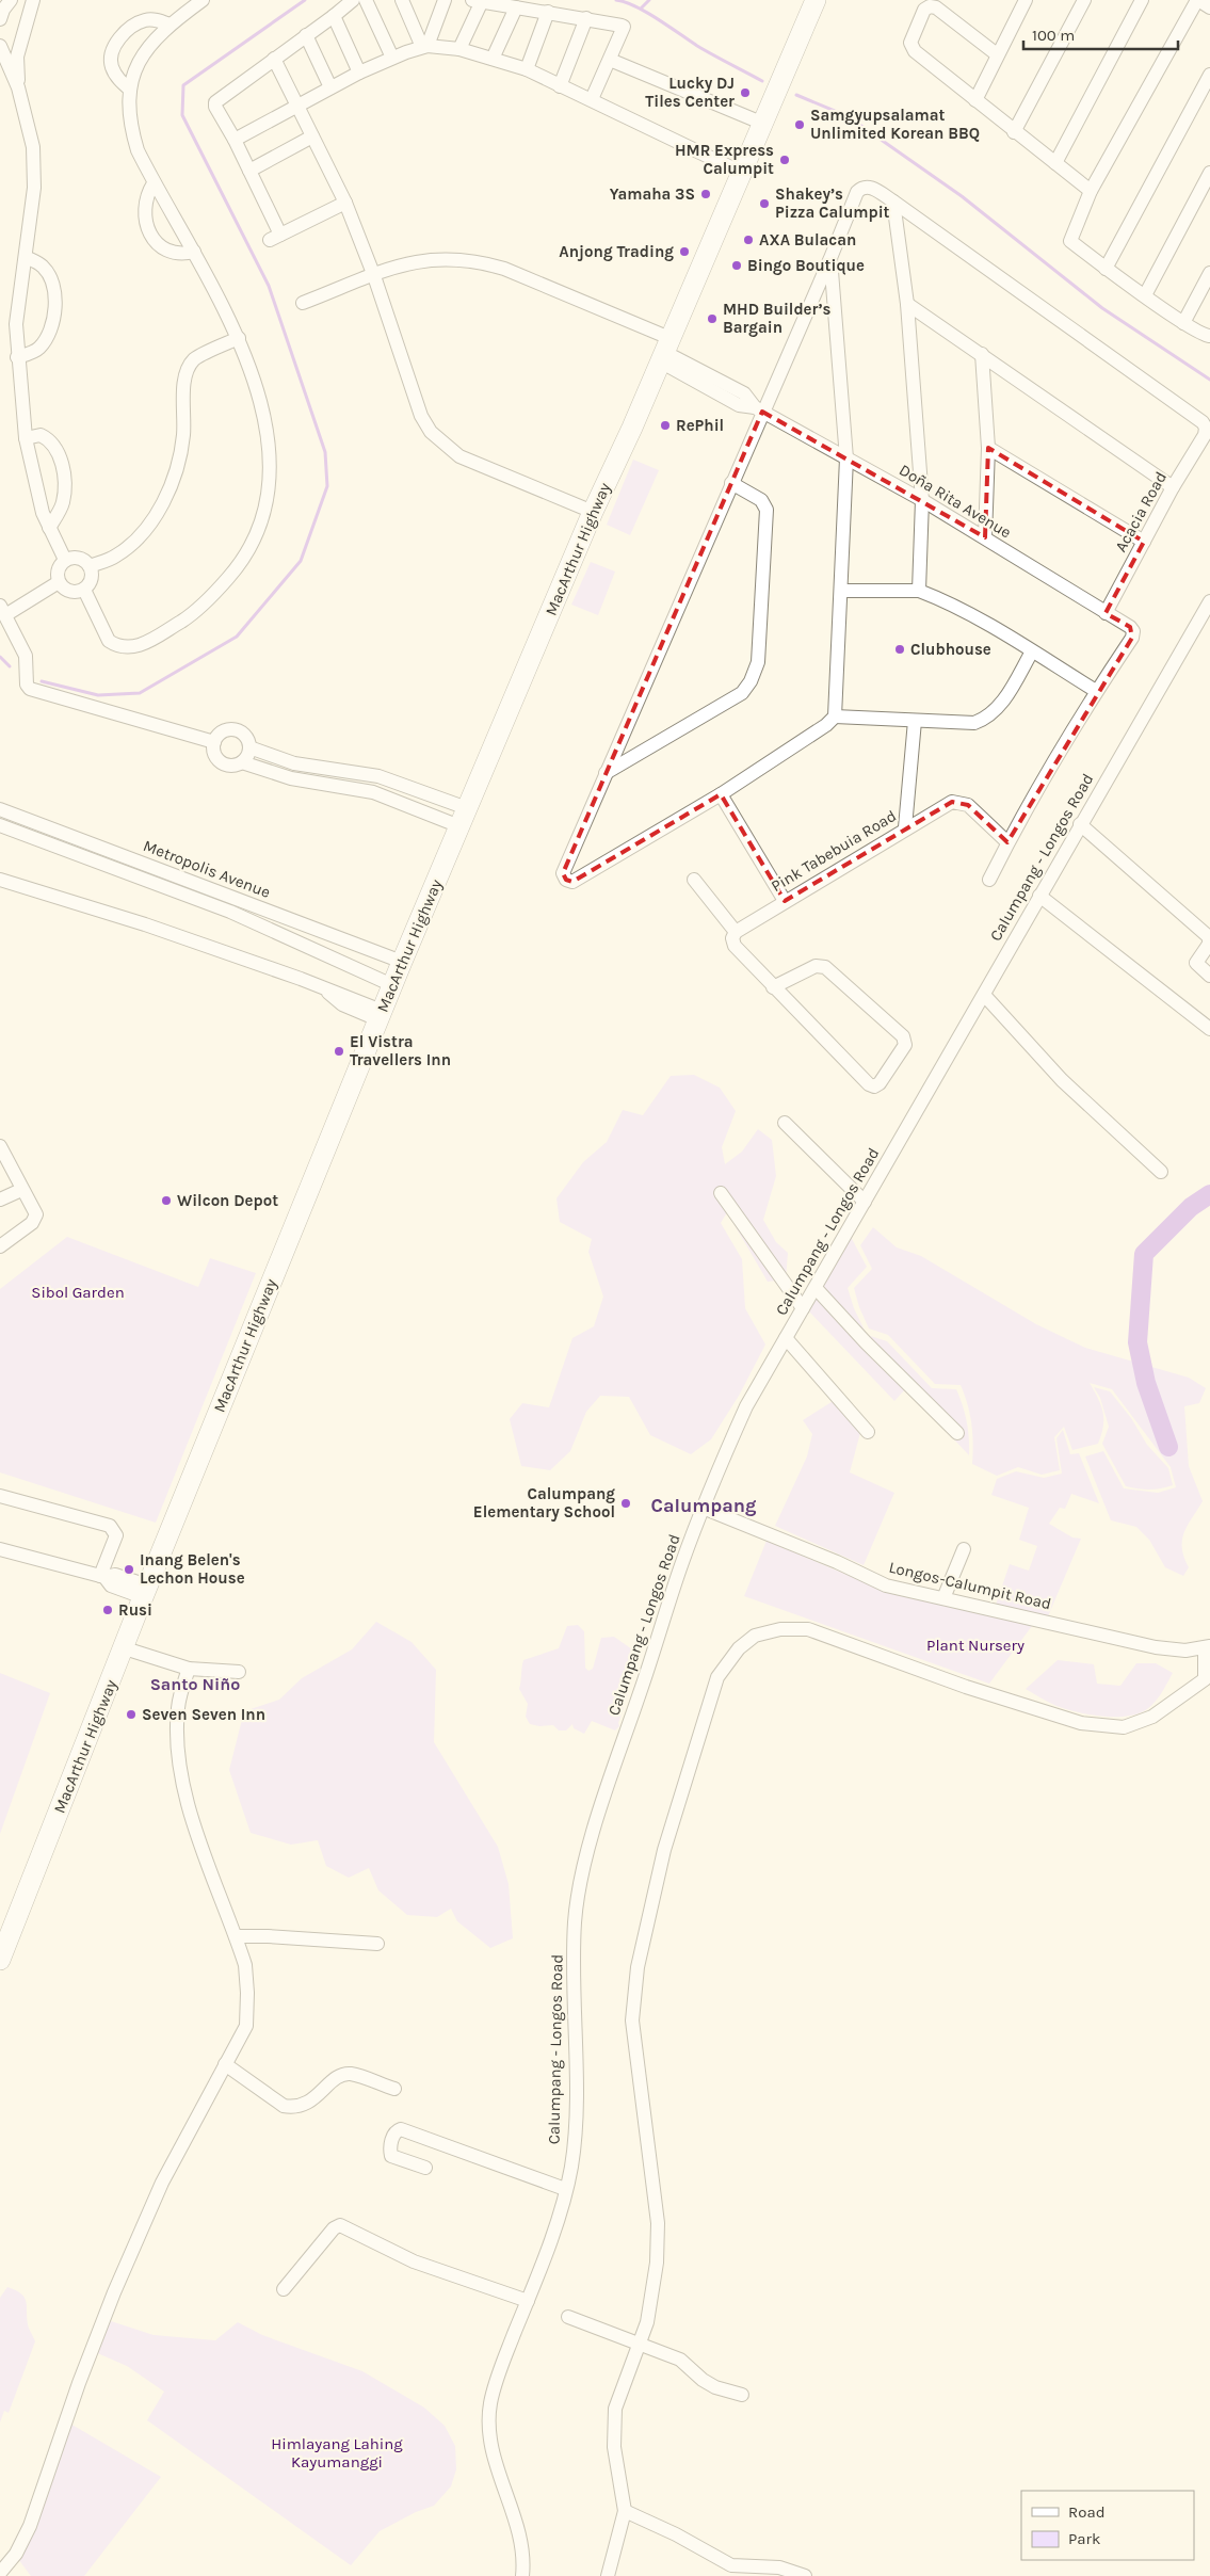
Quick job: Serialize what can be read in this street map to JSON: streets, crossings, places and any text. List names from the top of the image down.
{
  "streets": {
    "highway": ["MacArthur Highway"],
    "street": [
      "Doña Rita Avenue",
      "Acacia Road",
      "Pink Tabebuia Road",
      "Calumpang - Longos Road",
      "Metropolis Avenue",
      "Longos-Calumpit Road"
    ]
  },
  "crossings": [
    ["Doña Rita Avenue", "Acacia Road"],
    ["Doña Rita Avenue", "MacArthur Highway"],
    ["MacArthur Highway", "Metropolis Avenue"],
    ["Calumpang - Longos Road", "Longos-Calumpit Road"]
  ],
  "districts": ["Calumpang", "Santo Niño"],
  "parks": ["Sibol Garden", "Plant Nursery", "Himlayang Lahing Kayumanggi"],
  "places": [
    "Lucky DJ Tiles Center",
    "Samgyupsalamat Unlimited Korean BBQ",
    "HMR Express Calumpit",
    "Yamaha 3S",
    "Shakey’s Pizza Calumpit",
    "AXA Bulacan",
    "Anjong Trading",
    "Bingo Boutique",
    "MHD Builder’s Bargain",
    "RePhil",
    "Clubhouse",
    "El Vistra Travellers Inn",
    "Wilcon Depot",
    "Calumpang Elementary School",
    "Inang Belen's Lechon House",
    "Rusi",
    "Seven Seven Inn"
  ],
  "legend": ["Road", "Park"],
  "scale_bar": "100 m"
}
